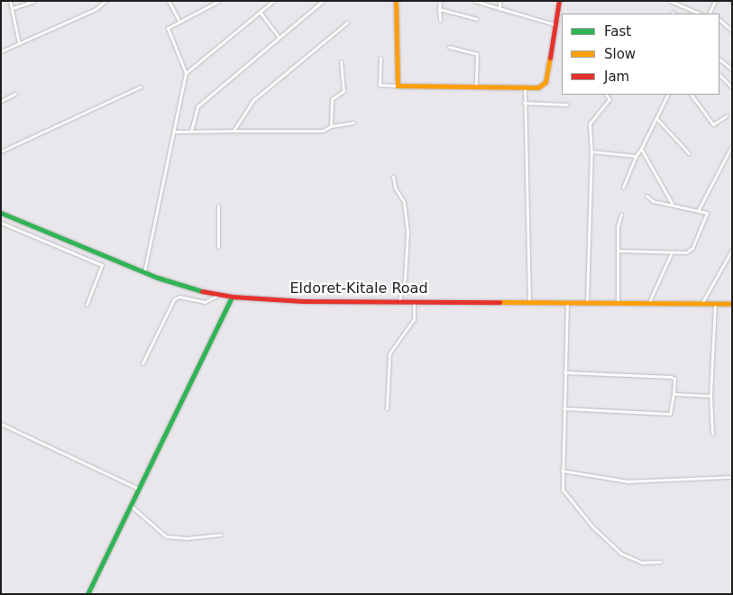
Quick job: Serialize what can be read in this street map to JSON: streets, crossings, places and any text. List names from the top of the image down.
{
  "streets": {
    "main road": ["Eldoret-Kitale Road"]
  },
  "legend": ["Fast", "Slow", "Jam"]
}
